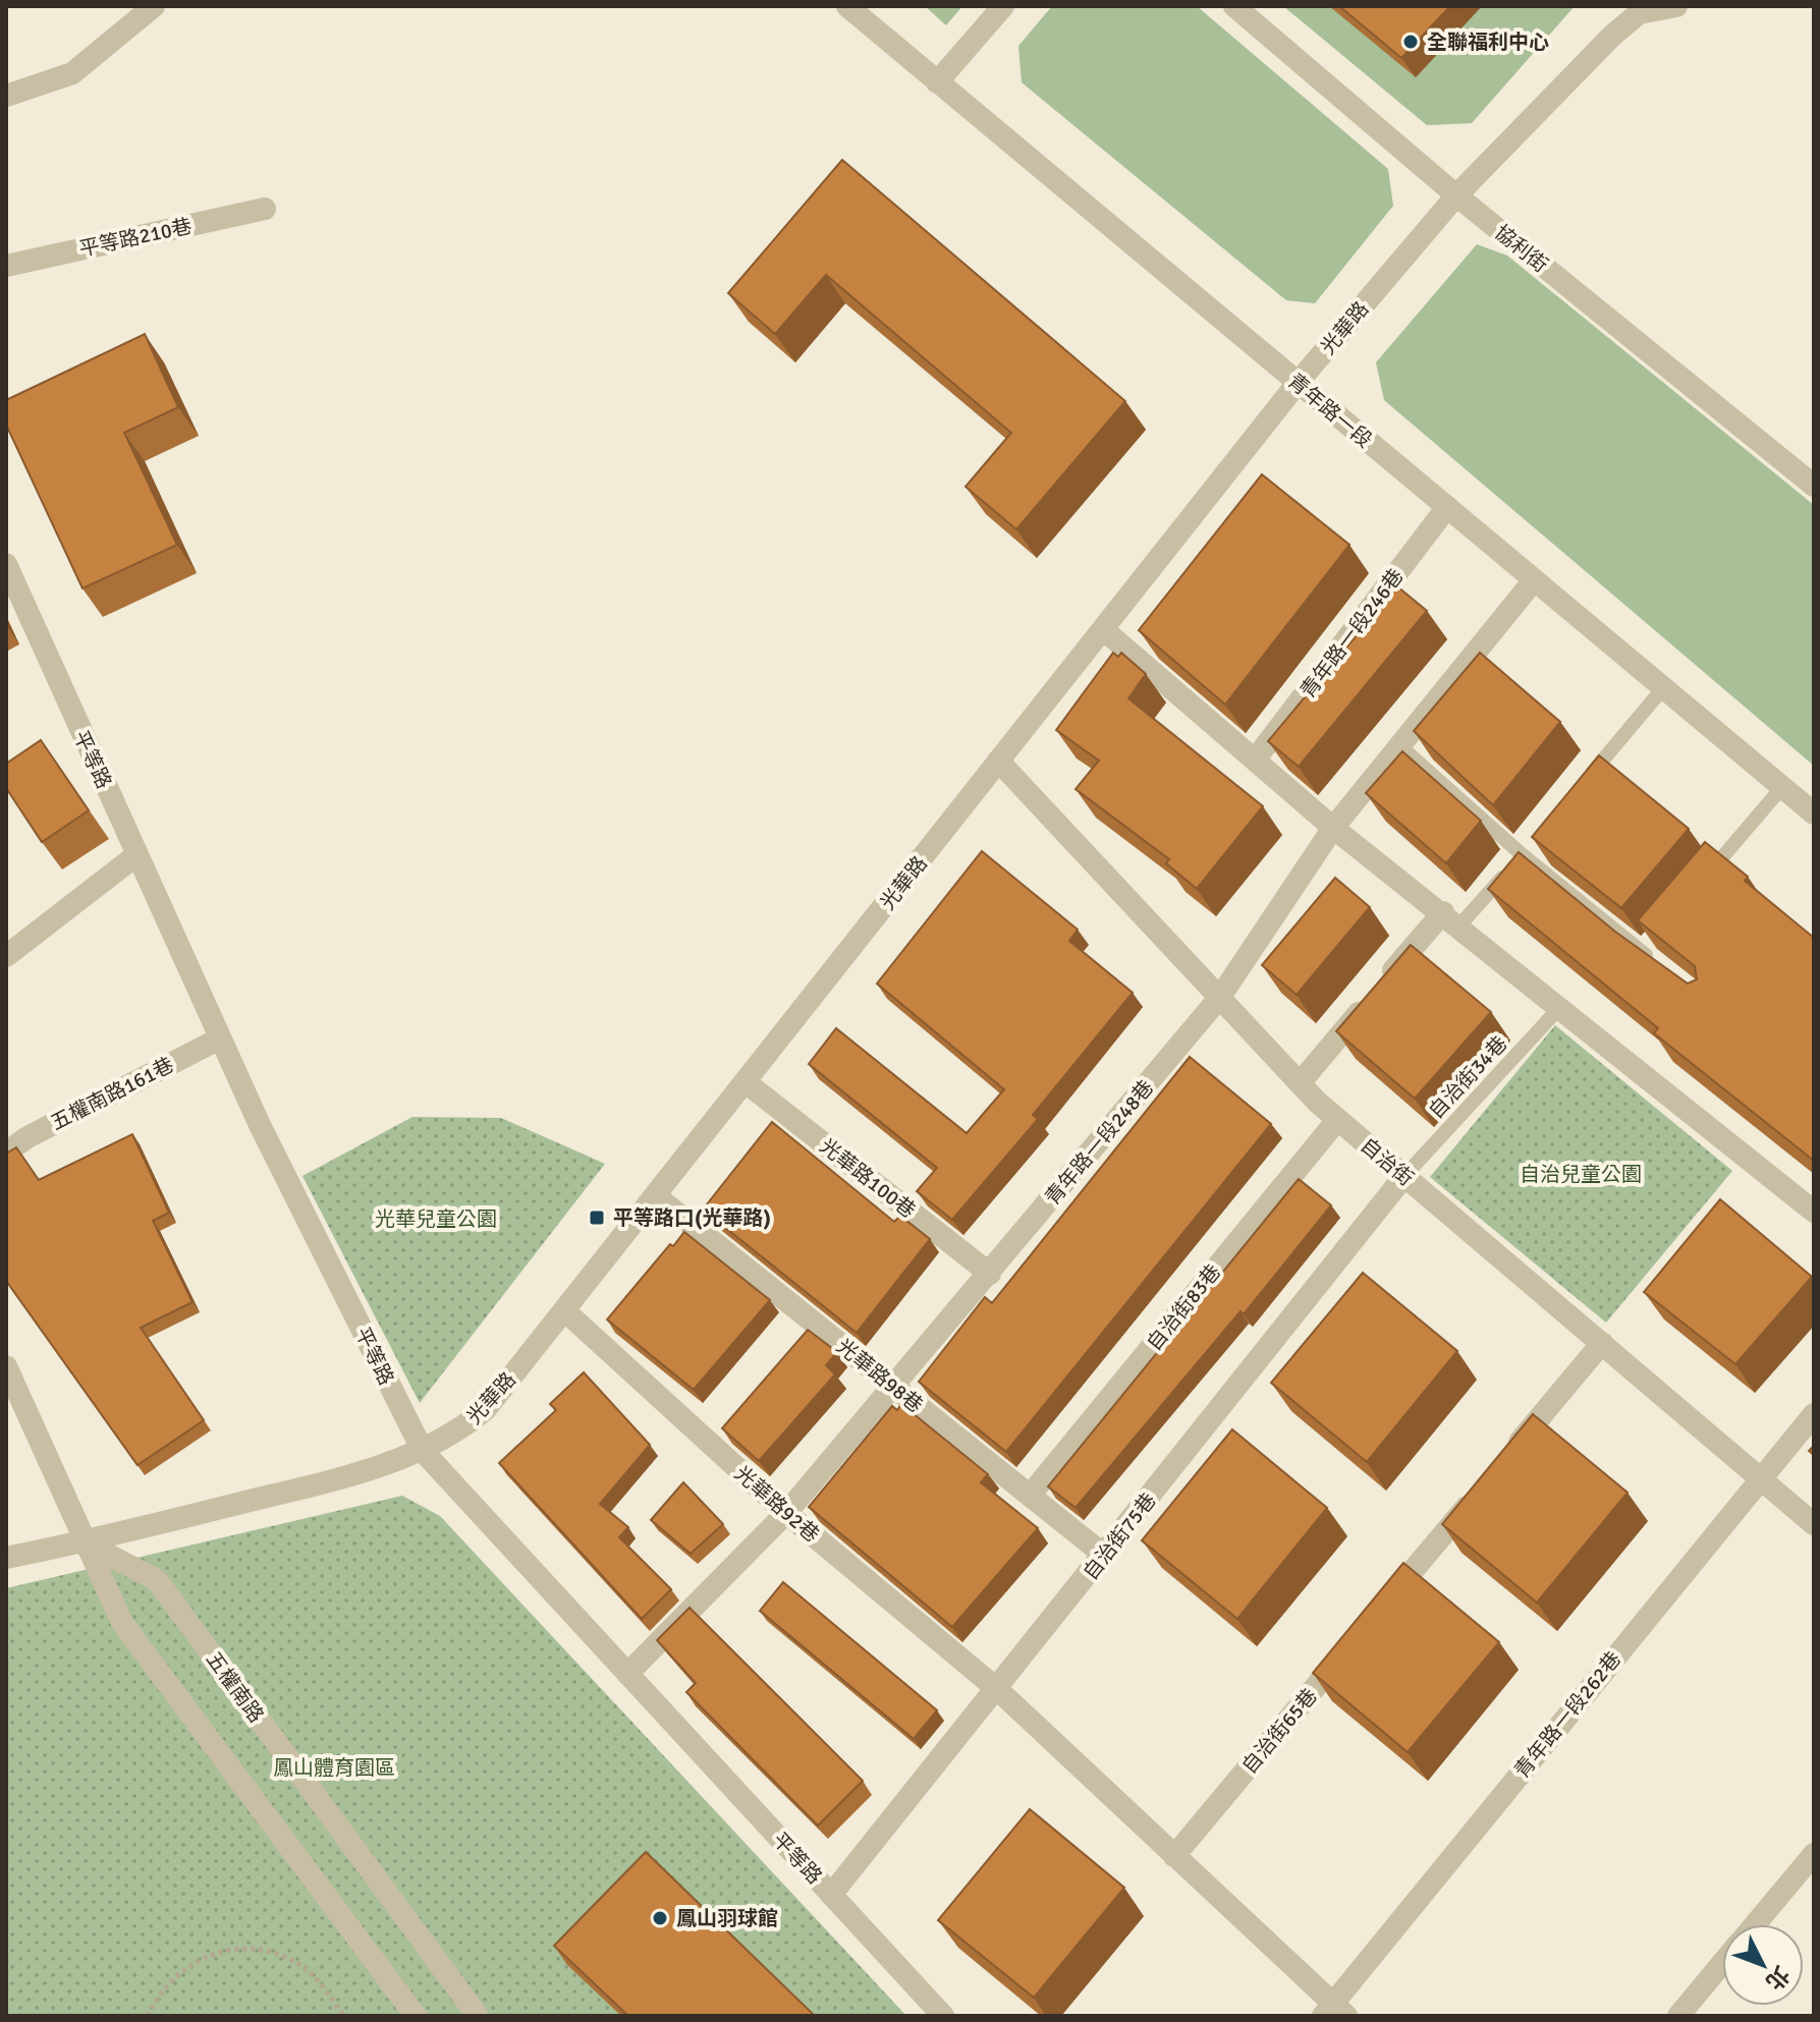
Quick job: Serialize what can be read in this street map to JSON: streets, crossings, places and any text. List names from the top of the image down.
{
  "streets": {
    "street": [
      "平等路210巷",
      "協利街",
      "光華路",
      "青年路一段",
      "青年路一段246巷",
      "平等路",
      "五權南路161巷",
      "青年路一段248巷",
      "自治街",
      "光華路100巷",
      "自治街83巷",
      "光華路98巷",
      "光華路92巷",
      "自治街75巷",
      "五權南路",
      "青年路一段262巷",
      "自治街65巷"
    ],
    "lane": ["自治街34巷"]
  },
  "crossings": [
    ["協利街", "光華路"],
    ["光華路", "青年路一段"],
    ["光華路", "平等路"],
    ["光華路", "自治街"],
    ["光華路", "光華路100巷"],
    ["光華路", "光華路98巷"],
    ["光華路", "光華路92巷"],
    ["光華路", "五權南路"],
    ["青年路一段", "青年路一段246巷"],
    ["青年路一段", "青年路一段248巷"],
    ["平等路", "五權南路161巷"],
    ["平等路", "青年路一段248巷"],
    ["平等路", "自治街75巷"],
    ["自治街34巷", "自治街"],
    ["自治街34巷", "自治街75巷"],
    ["青年路一段248巷", "自治街"],
    ["青年路一段248巷", "光華路100巷"],
    ["青年路一段248巷", "光華路98巷"],
    ["青年路一段248巷", "光華路92巷"],
    ["自治街", "自治街83巷"],
    ["自治街", "自治街75巷"],
    ["自治街", "青年路一段262巷"],
    ["自治街83巷", "光華路98巷"],
    ["光華路98巷", "自治街75巷"],
    ["光華路92巷", "自治街75巷"],
    ["光華路92巷", "青年路一段262巷"],
    ["光華路92巷", "自治街65巷"]
  ],
  "parks": ["自治兒童公園", "光華兒童公園", "鳳山體育園區"],
  "places": {
    "other": ["全聯福利中心", "鳳山羽球館"],
    "transit": ["平等路口(光華路)"]
  },
  "north": "bottom right"
}
